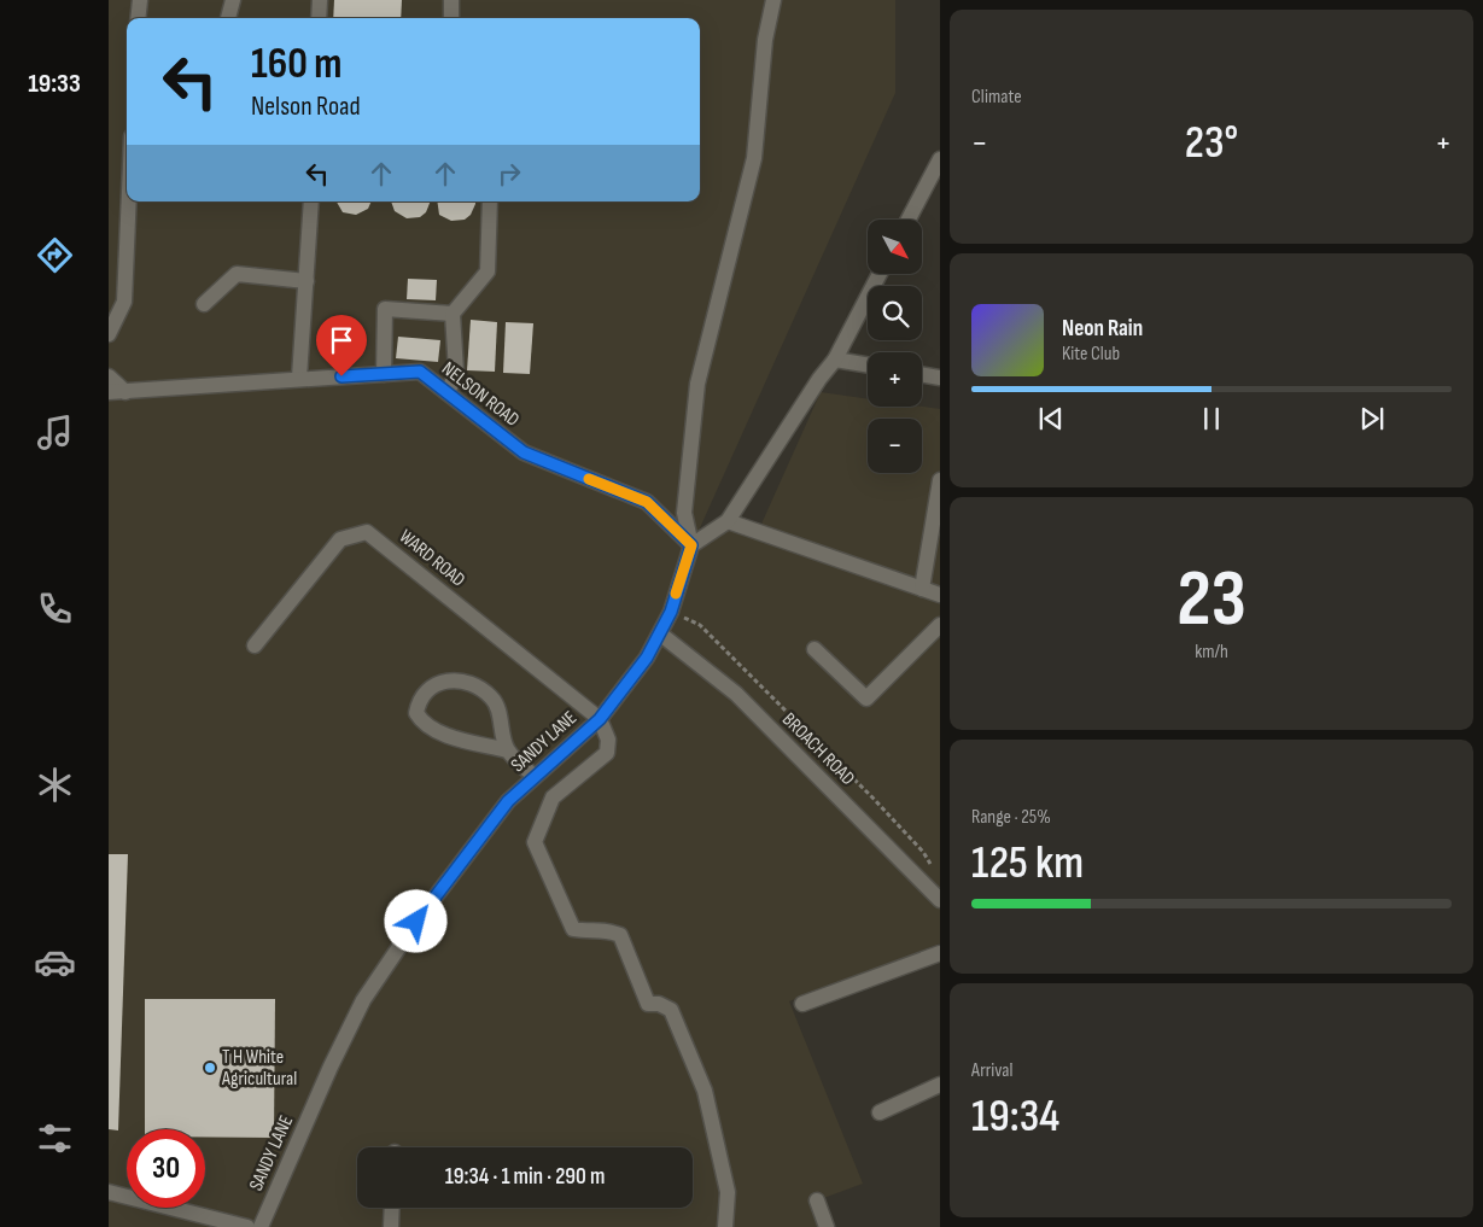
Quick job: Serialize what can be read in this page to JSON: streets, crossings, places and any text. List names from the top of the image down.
{
  "streets": {
    "street": [
      "NELSON ROAD",
      "WARD ROAD",
      "SANDY LANE",
      "BROACH ROAD"
    ]
  },
  "crossings": [
    ["NELSON ROAD", "SANDY LANE"],
    ["WARD ROAD", "SANDY LANE"],
    ["SANDY LANE", "BROACH ROAD"]
  ],
  "places": ["T H White Agricultural"],
  "north": "bottom right",
  "page": {
    "tabs": "19:33",
    "tile": [
      "Climate",
      ["23", "km/h"],
      ["Range · 25%", "125 km"],
      ["Arrival", "19:34"]
    ],
    "turn": ["160 m", "Nelson Road"],
    "heat": ["−", "23°", "+"],
    "map_buttons": ["+", "−"],
    "song": ["Neon Rain", "Kite Club"],
    "limit": "30",
    "trip": "19:34 · 1 min · 290 m"
  }
}
